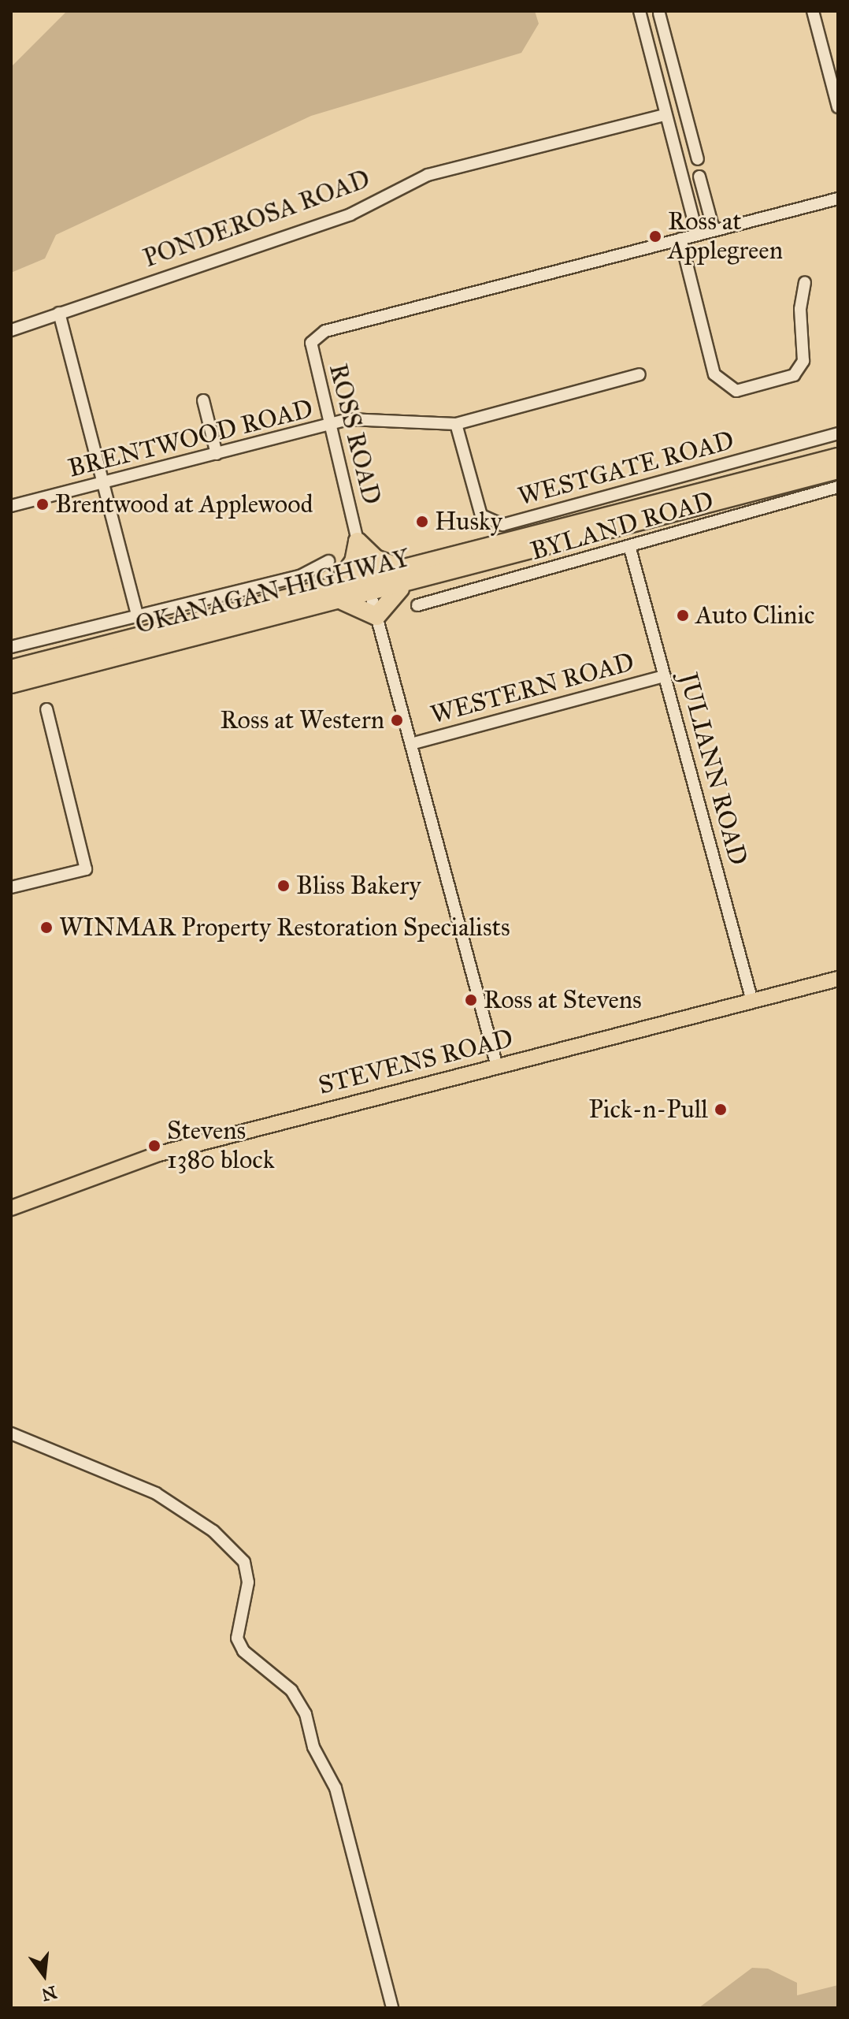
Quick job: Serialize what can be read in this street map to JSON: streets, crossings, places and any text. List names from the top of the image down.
{
  "streets": {
    "highway": ["OKANAGAN HIGHWAY"],
    "main road": ["STEVENS ROAD"],
    "street": [
      "PONDEROSA ROAD",
      "ROSS ROAD",
      "BRENTWOOD ROAD",
      "WESTGATE ROAD",
      "BYLAND ROAD",
      "WESTERN ROAD",
      "JULIANN ROAD"
    ]
  },
  "crossings": [
    ["ROSS ROAD", "BRENTWOOD ROAD"],
    ["ROSS ROAD", "OKANAGAN HIGHWAY"],
    ["ROSS ROAD", "WESTERN ROAD"],
    ["ROSS ROAD", "STEVENS ROAD"],
    ["BRENTWOOD ROAD", "WESTGATE ROAD"],
    ["BYLAND ROAD", "JULIANN ROAD"],
    ["WESTERN ROAD", "JULIANN ROAD"],
    ["JULIANN ROAD", "STEVENS ROAD"]
  ],
  "places": [
    "Ross at Applegreen",
    "Brentwood at Applewood",
    "Husky",
    "Auto Clinic",
    "Ross at Western",
    "Bliss Bakery",
    "WINMAR Property Restoration Specialists",
    "Ross at Stevens",
    "Pick-n-Pull",
    "Stevens 1380 block"
  ],
  "north": "bottom"
}
